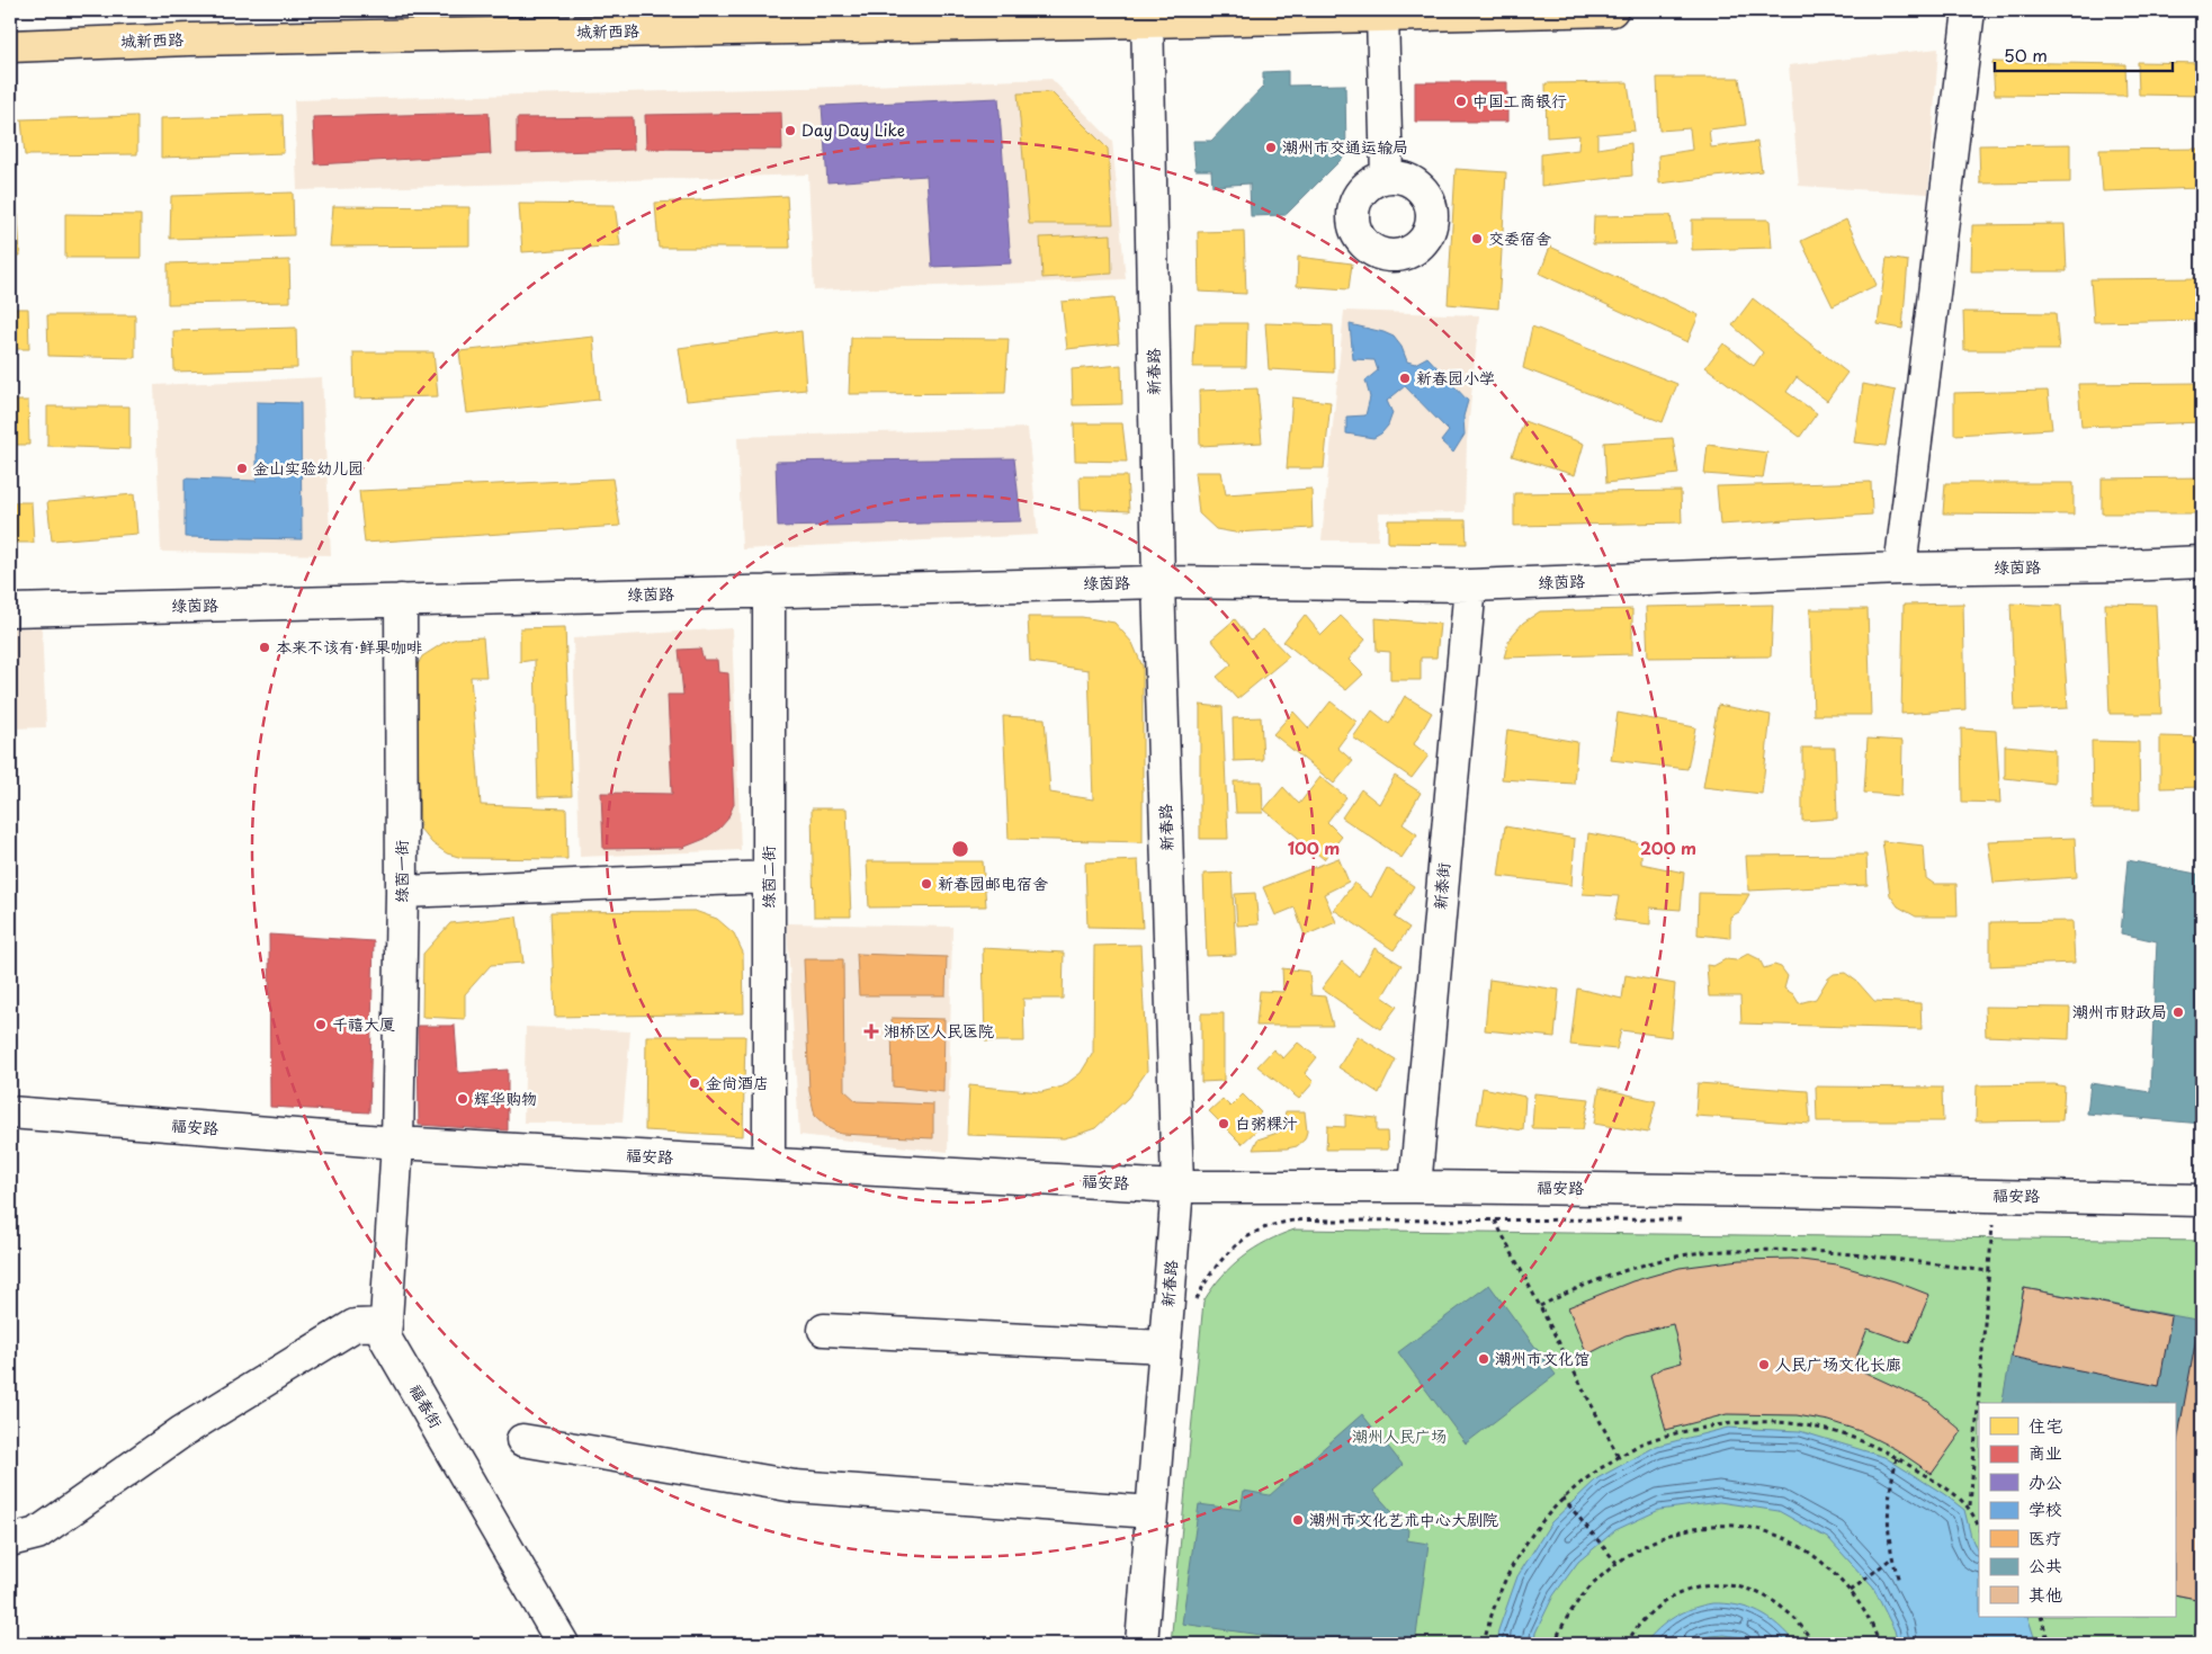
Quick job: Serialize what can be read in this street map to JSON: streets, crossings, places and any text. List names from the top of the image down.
{
  "streets": {
    "main road": ["城新西路"],
    "street": [
      "新春路",
      "绿茵路",
      "绿茵一街",
      "绿茵二街",
      "新泰街",
      "福安路",
      "福春街"
    ]
  },
  "crossings": [
    ["城新西路", "新春路"],
    ["新春路", "绿茵路"],
    ["新春路", "福安路"],
    ["绿茵路", "绿茵一街"],
    ["绿茵路", "绿茵二街"],
    ["绿茵路", "新泰街"],
    ["绿茵一街", "福安路"],
    ["绿茵一街", "福春街"],
    ["绿茵二街", "福安路"],
    ["新泰街", "福安路"],
    ["福安路", "福春街"]
  ],
  "parks": ["潮州人民广场"],
  "places": {
    "other": [
      "中国工商银行",
      "Day Day Like",
      "潮州市交通运输局",
      "交委宿舍",
      "新春园小学",
      "金山实验幼儿园",
      "本来不该有·鲜果咖啡",
      "新春园邮电宿舍",
      "潮州市财政局",
      "千禧大厦",
      "金尚酒店",
      "辉华购物",
      "白粥粿汁",
      "潮州市文化馆",
      "人民广场文化长廊",
      "潮州市文化艺术中心大剧院"
    ],
    "health": ["湘桥区人民医院"]
  },
  "legend": [
    "住宅",
    "商业",
    "办公",
    "学校",
    "医疗",
    "公共",
    "其他"
  ],
  "scale_bar": "50 m",
  "rings": ["100 m", "200 m"]
}
